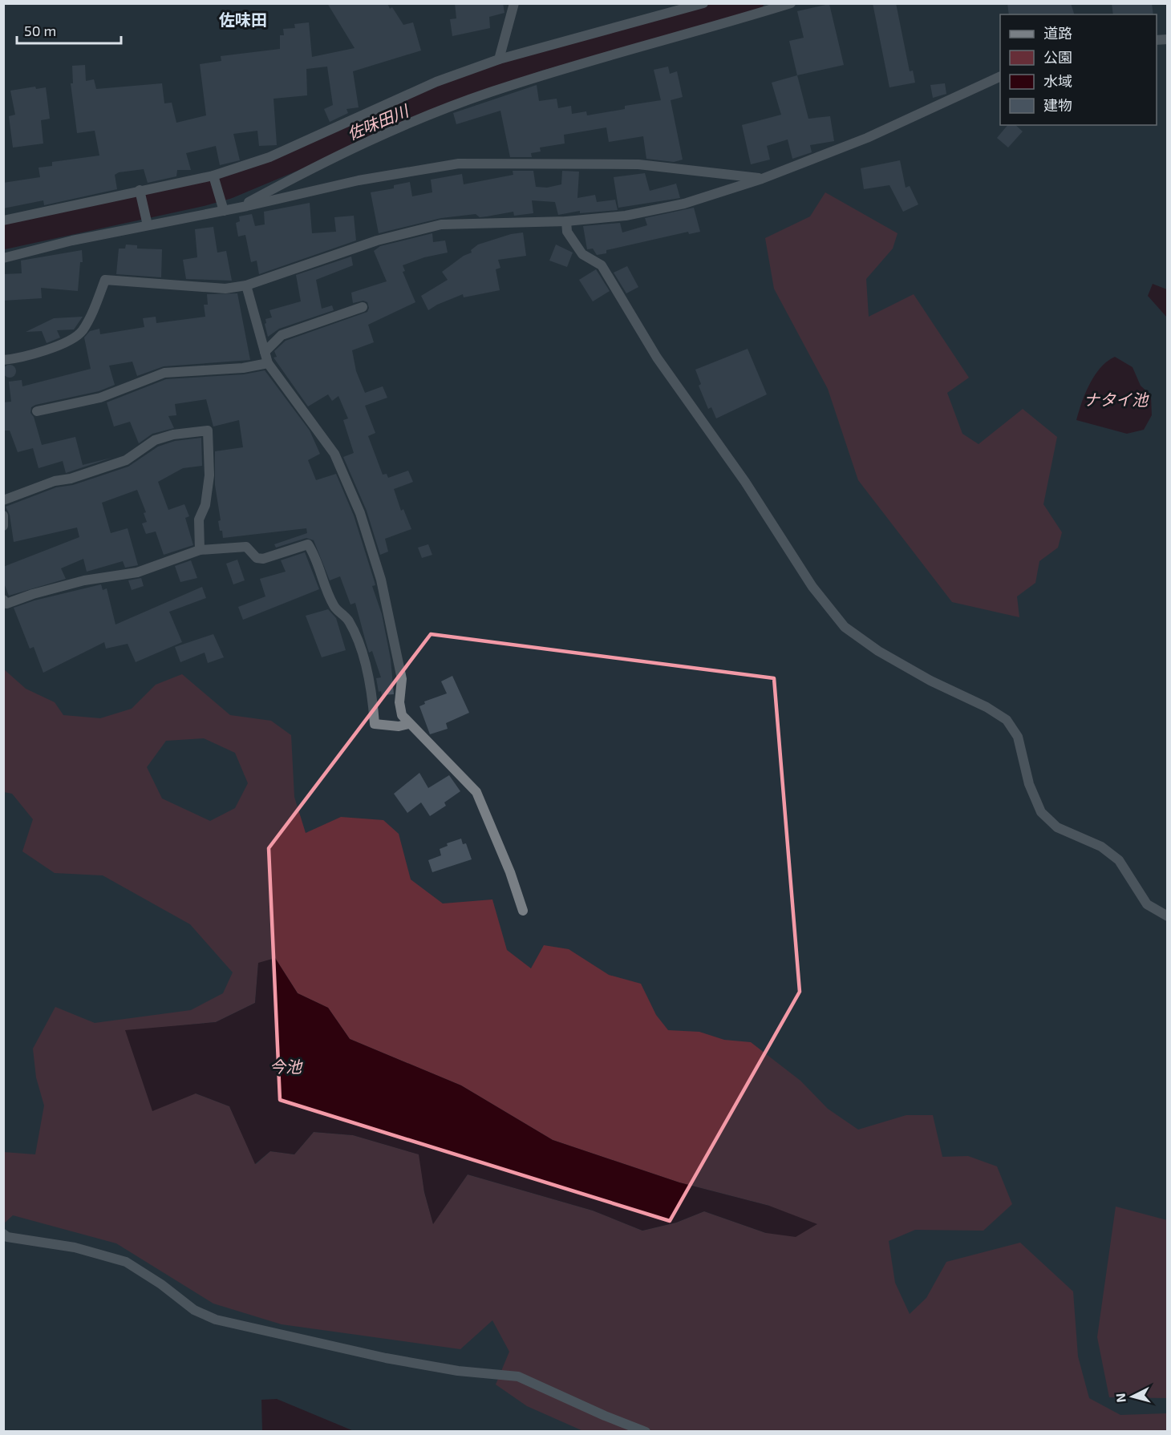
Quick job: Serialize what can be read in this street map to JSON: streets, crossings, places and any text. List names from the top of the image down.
{
  "districts": ["佐味田"],
  "water": ["佐味田川", "ナタイ池", "今池"],
  "legend": [
    "道路",
    "公園",
    "水域",
    "建物"
  ],
  "scale_bar": "50 m",
  "north": "left"
}
